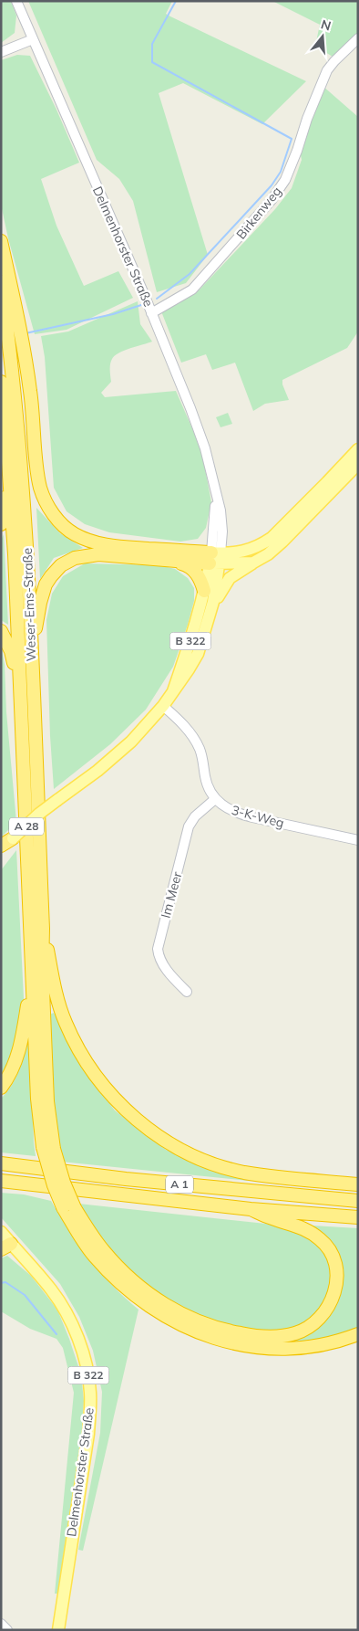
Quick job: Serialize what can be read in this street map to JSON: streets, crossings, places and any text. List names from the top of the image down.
{
  "streets": {
    "highway": ["Weser-Ems-Straße", "A 28", "A 1"],
    "main road": ["Delmenhorster Straße", "B 322"],
    "street": ["Birkenweg", "3-K-Weg", "Im Meer"]
  },
  "crossings": [
    ["Birkenweg", "Delmenhorster Straße"],
    ["Delmenhorster Straße", "B 322"],
    ["Delmenhorster Straße", "3-K-Weg"],
    ["3-K-Weg", "Im Meer"]
  ],
  "north": "top"
}
